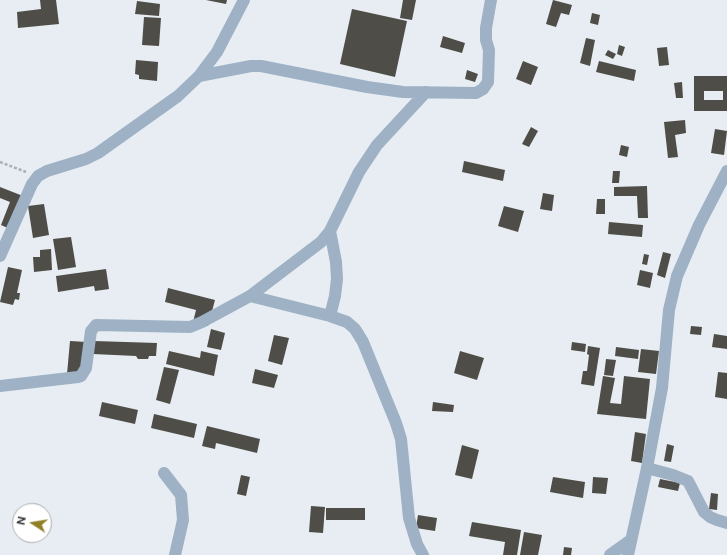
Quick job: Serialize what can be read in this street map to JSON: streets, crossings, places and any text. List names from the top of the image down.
{
  "north": "left"
}
